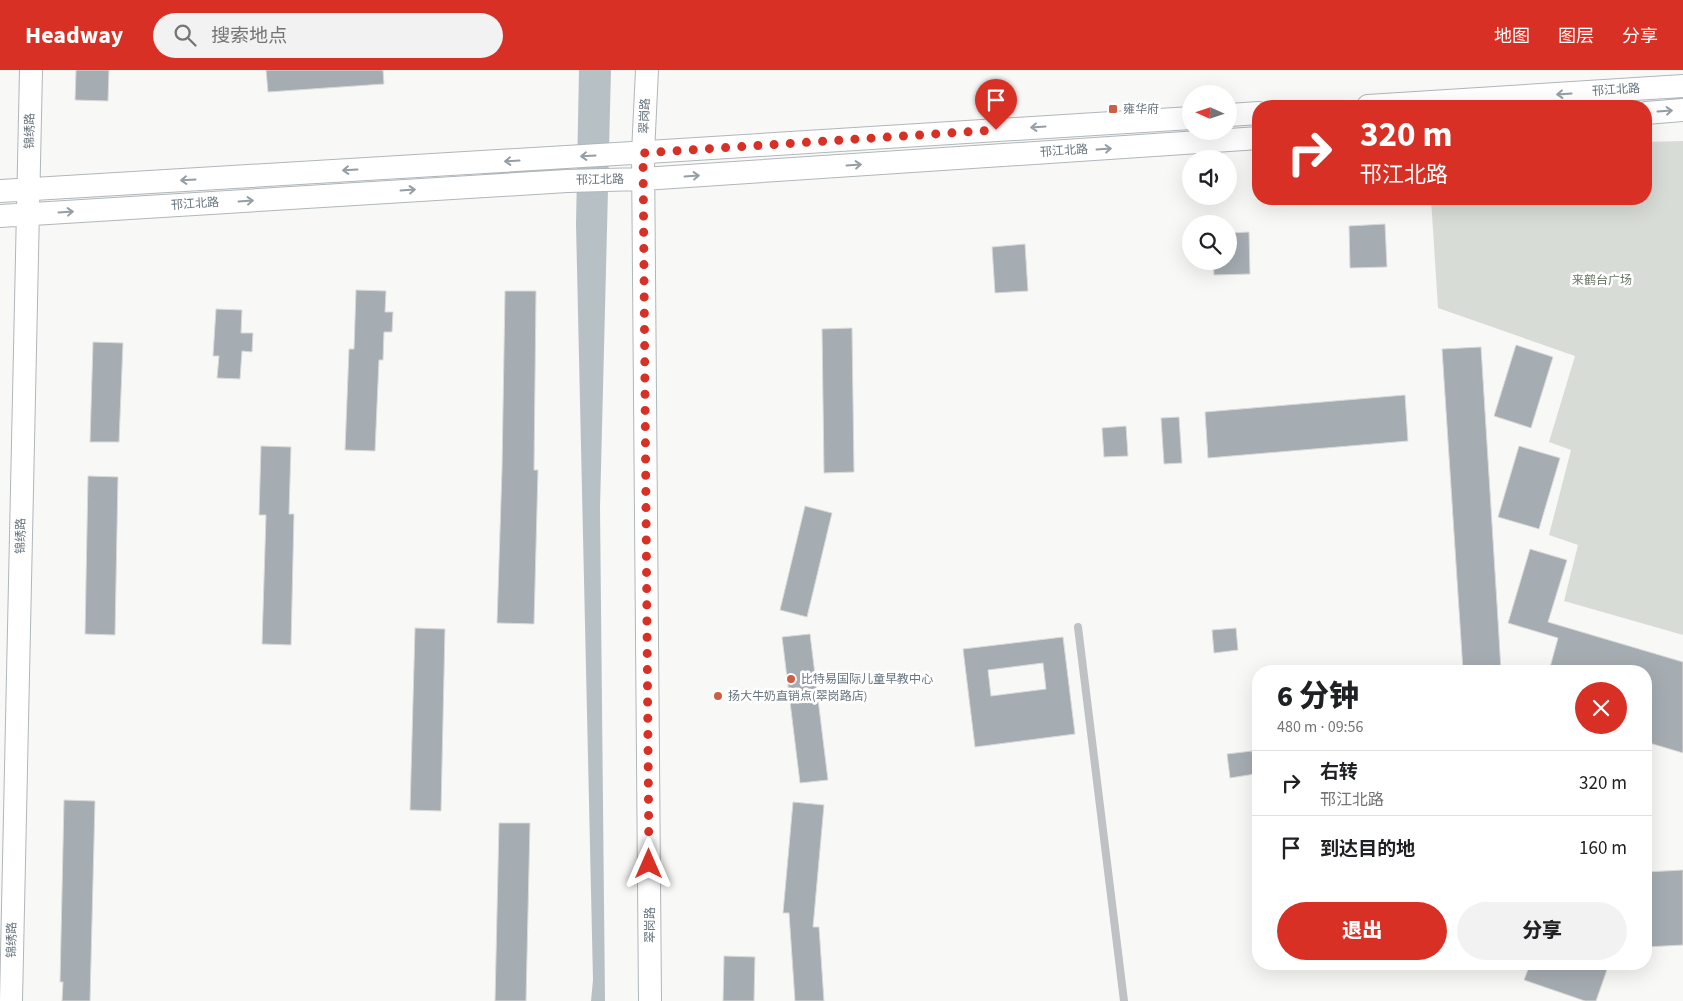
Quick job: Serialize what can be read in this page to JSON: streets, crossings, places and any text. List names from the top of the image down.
{
  "streets": {
    "main road": ["邗江北路", "翠岗路", "锦绣路"]
  },
  "crossings": [
    ["邗江北路", "翠岗路"],
    ["邗江北路", "锦绣路"]
  ],
  "parks": ["来鹤台广场"],
  "places": {
    "transit": ["雍华府"],
    "other": ["比特易国际儿童早教中心", "扬大牛奶直销点(翠岗路店)"]
  },
  "north": "left",
  "page": {
    "header": "Headway",
    "search": "搜索地点",
    "nav": ["地图", "图层", "分享"],
    "turn": ["320 m", "邗江北路"],
    "heading": ["6 分钟", "480 m · 09:56"],
    "list": [
      {
        "name": "右转",
        "note": "邗江北路",
        "value": "320 m"
      },
      {
        "name": "到达目的地",
        "value": "160 m"
      }
    ],
    "buttons": ["退出", "分享"]
  }
}
